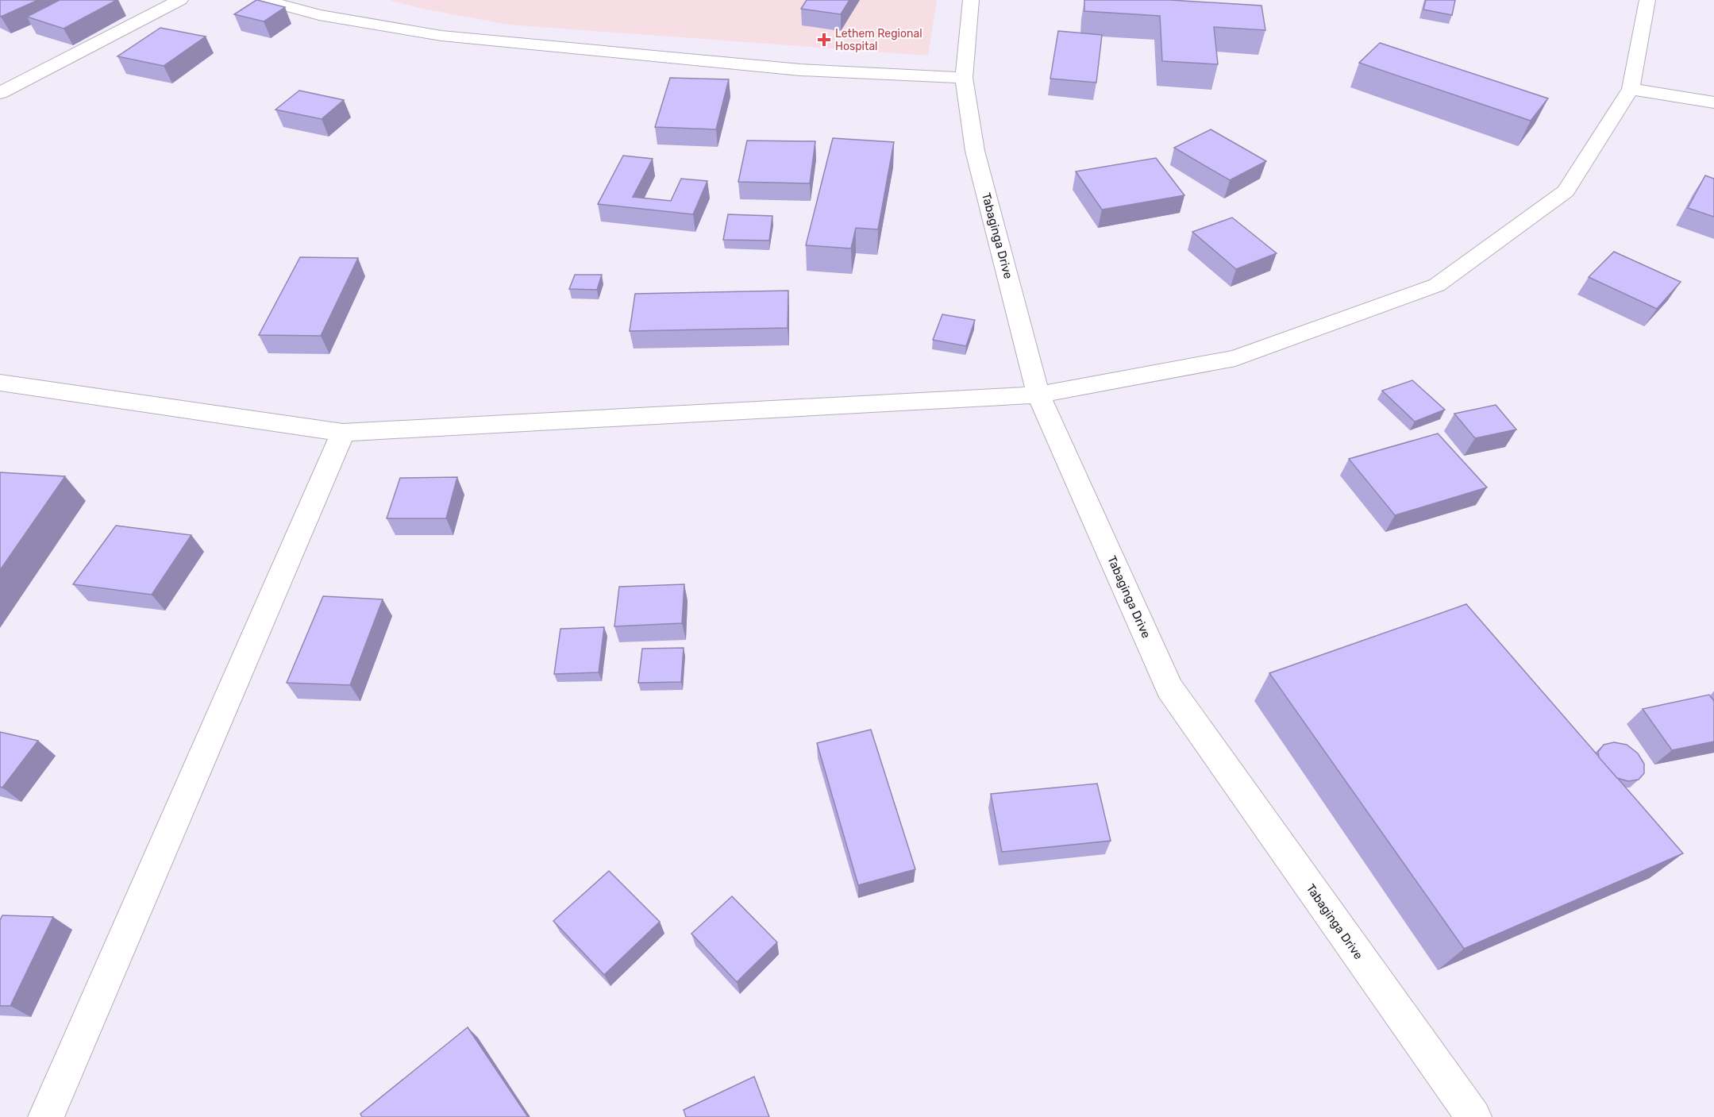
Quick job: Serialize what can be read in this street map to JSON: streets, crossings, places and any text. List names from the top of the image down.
{
  "streets": {
    "street": ["Tabaginga Drive"]
  },
  "places": {
    "health": ["Lethem Regional Hospital"]
  }
}
